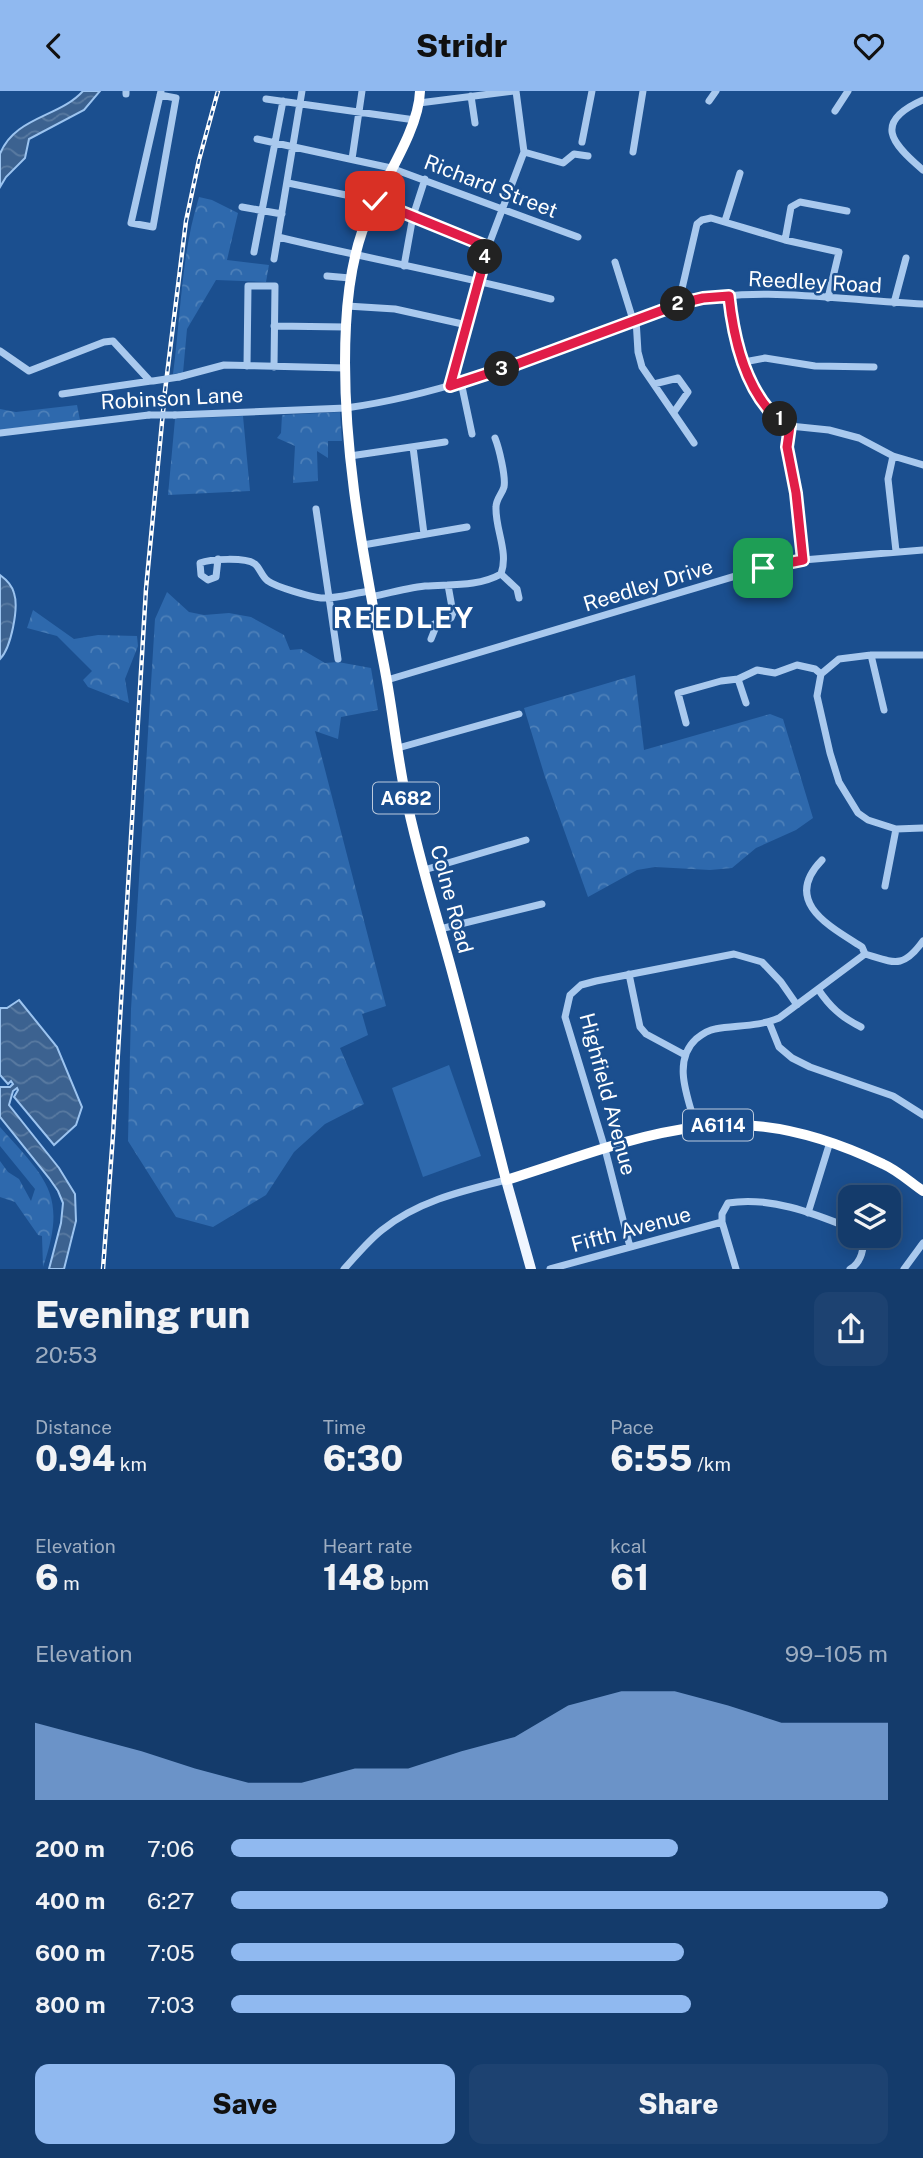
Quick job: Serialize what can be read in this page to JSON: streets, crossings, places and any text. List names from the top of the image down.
{
  "streets": {
    "highway": ["A682", "Colne Road", "A6114"],
    "street": [
      "Richard Street",
      "Reedley Road",
      "Robinson Lane",
      "Reedley Drive",
      "Highfield Avenue",
      "Fifth Avenue"
    ]
  },
  "crossings": [
    ["Richard Street", "A682"],
    ["Reedley Road", "Robinson Lane"],
    ["Reedley Road", "A682"],
    ["Reedley Road", "Colne Road"],
    ["Robinson Lane", "A682"],
    ["Robinson Lane", "Colne Road"],
    ["Reedley Drive", "Colne Road"],
    ["A682", "Colne Road"],
    ["Colne Road", "A6114"],
    ["Highfield Avenue", "A6114"],
    ["Highfield Avenue", "Fifth Avenue"]
  ],
  "districts": ["REEDLEY"],
  "page": {
    "header": "Stridr",
    "pins": [
      "4",
      "2",
      "3",
      "1"
    ],
    "heading": ["Evening run", "20:53"],
    "stats": [
      ["Distance", "0.94 km"],
      ["Time", "6:30"],
      ["Pace", "6:55 /km"],
      ["Elevation", "6 m"],
      ["Heart rate", "148 bpm"],
      ["kcal", "61"]
    ],
    "chart": ["Elevation", "99–105 m"],
    "list": [
      {
        "name": "200 m",
        "note": "7:06"
      },
      {
        "name": "400 m",
        "note": "6:27"
      },
      {
        "name": "600 m",
        "note": "7:05"
      },
      {
        "name": "800 m",
        "note": "7:03"
      }
    ],
    "buttons": ["Save", "Share"]
  }
}
